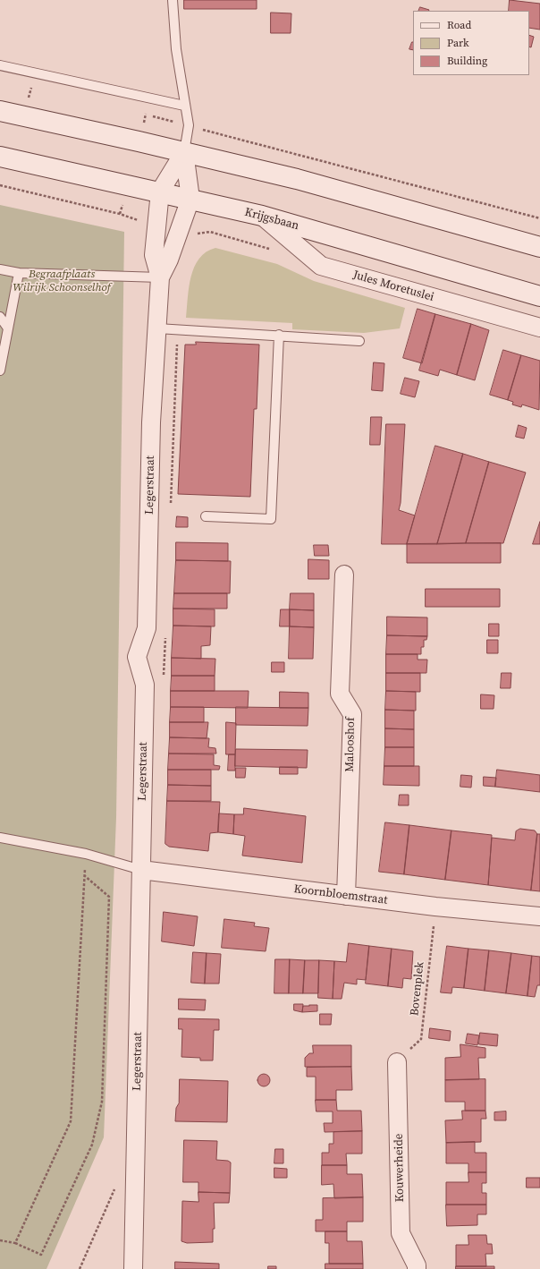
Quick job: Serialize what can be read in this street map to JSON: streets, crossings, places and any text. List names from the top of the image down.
{
  "streets": {
    "main road": ["Krijgsbaan"],
    "street": [
      "Jules Moretuslei",
      "Legerstraat",
      "Malooshof",
      "Koornbloemstraat",
      "Kouwerheide"
    ],
    "path": ["Bovenplek"]
  },
  "crossings": [
    ["Krijgsbaan", "Jules Moretuslei"],
    ["Krijgsbaan", "Legerstraat"],
    ["Legerstraat", "Koornbloemstraat"],
    ["Malooshof", "Koornbloemstraat"],
    ["Koornbloemstraat", "Bovenplek"],
    ["Bovenplek", "Kouwerheide"]
  ],
  "parks": ["Begraafplaats Wilrijk Schoonselhof"],
  "legend": ["Road", "Park", "Building"]
}
